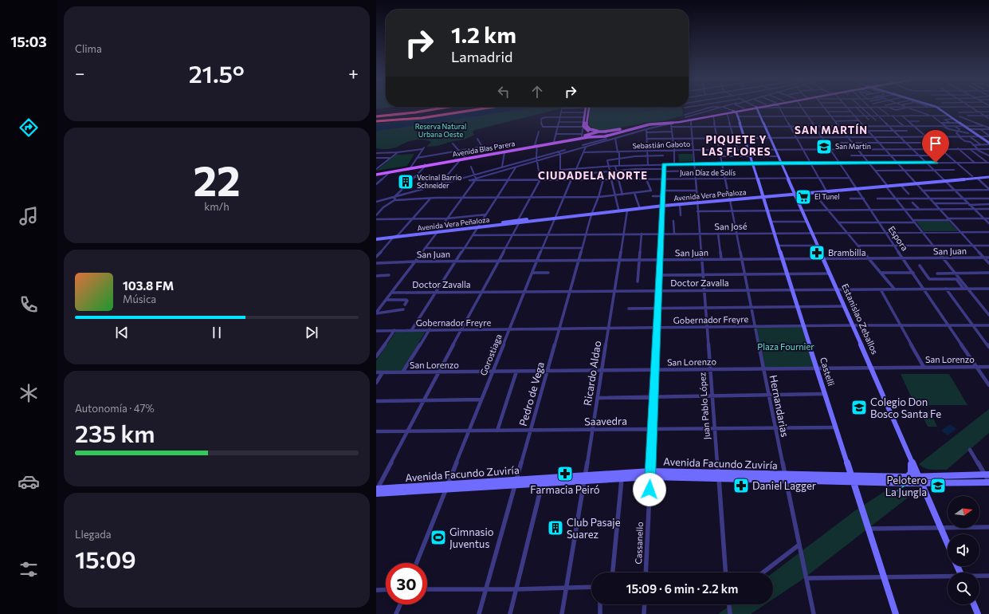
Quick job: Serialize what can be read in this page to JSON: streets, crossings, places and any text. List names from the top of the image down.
{
  "streets": {
    "main road": [
      "Avenida Blas Parera",
      "Avenida Vera Peñaloza",
      "Estanislao Zeballos",
      "Castelli",
      "Avenida Facundo Zuviría"
    ],
    "street": [
      "Sebastián Gaboto",
      "Juan Díaz de Solís",
      "San José",
      "Espora",
      "San Juan",
      "Doctor Zavalla",
      "Gobernador Freyre",
      "Gorostiaga",
      "San Lorenzo",
      "Ricardo Aldao",
      "Pedro de Vega",
      "Juan Pablo López",
      "Hernandarias",
      "Saavedra",
      "Cassanello"
    ]
  },
  "crossings": [
    ["Sebastián Gaboto", "Espora"],
    ["Sebastián Gaboto", "Estanislao Zeballos"],
    ["Sebastián Gaboto", "Gorostiaga"],
    ["Sebastián Gaboto", "Castelli"],
    ["Sebastián Gaboto", "Juan Pablo López"],
    ["Sebastián Gaboto", "Hernandarias"],
    ["Juan Díaz de Solís", "Espora"],
    ["Juan Díaz de Solís", "Estanislao Zeballos"],
    ["Juan Díaz de Solís", "Gorostiaga"],
    ["Juan Díaz de Solís", "Castelli"],
    ["Juan Díaz de Solís", "Pedro de Vega"],
    ["Juan Díaz de Solís", "Juan Pablo López"],
    ["Juan Díaz de Solís", "Hernandarias"],
    ["Juan Díaz de Solís", "Cassanello"],
    ["Avenida Vera Peñaloza", "Espora"],
    ["Avenida Vera Peñaloza", "Estanislao Zeballos"],
    ["Avenida Vera Peñaloza", "Gorostiaga"],
    ["Avenida Vera Peñaloza", "Castelli"],
    ["Avenida Vera Peñaloza", "Ricardo Aldao"],
    ["Avenida Vera Peñaloza", "Pedro de Vega"],
    ["Avenida Vera Peñaloza", "Juan Pablo López"],
    ["Avenida Vera Peñaloza", "Hernandarias"],
    ["Avenida Vera Peñaloza", "Cassanello"],
    ["San José", "Espora"],
    ["San José", "Estanislao Zeballos"],
    ["San José", "Gorostiaga"],
    ["San José", "Castelli"],
    ["San José", "Ricardo Aldao"],
    ["San José", "Pedro de Vega"],
    ["San José", "Juan Pablo López"],
    ["San José", "Hernandarias"],
    ["San José", "Cassanello"],
    ["Espora", "San Juan"],
    ["Espora", "Doctor Zavalla"],
    ["Espora", "Gobernador Freyre"],
    ["Espora", "San Lorenzo"],
    ["San Juan", "Estanislao Zeballos"],
    ["San Juan", "Gorostiaga"],
    ["San Juan", "Castelli"],
    ["San Juan", "Ricardo Aldao"],
    ["San Juan", "Pedro de Vega"],
    ["San Juan", "Juan Pablo López"],
    ["San Juan", "Hernandarias"],
    ["San Juan", "Cassanello"],
    ["Doctor Zavalla", "Estanislao Zeballos"],
    ["Doctor Zavalla", "Gorostiaga"],
    ["Doctor Zavalla", "Castelli"],
    ["Doctor Zavalla", "Ricardo Aldao"],
    ["Doctor Zavalla", "Pedro de Vega"],
    ["Doctor Zavalla", "Juan Pablo López"],
    ["Doctor Zavalla", "Hernandarias"],
    ["Doctor Zavalla", "Cassanello"],
    ["Estanislao Zeballos", "Gobernador Freyre"],
    ["Estanislao Zeballos", "San Lorenzo"],
    ["Estanislao Zeballos", "Avenida Facundo Zuviría"],
    ["Gobernador Freyre", "Gorostiaga"],
    ["Gobernador Freyre", "Castelli"],
    ["Gobernador Freyre", "Ricardo Aldao"],
    ["Gobernador Freyre", "Pedro de Vega"],
    ["Gobernador Freyre", "Juan Pablo López"],
    ["Gobernador Freyre", "Hernandarias"],
    ["Gobernador Freyre", "Cassanello"],
    ["Gorostiaga", "San Lorenzo"],
    ["Gorostiaga", "Saavedra"],
    ["Gorostiaga", "Avenida Facundo Zuviría"],
    ["San Lorenzo", "Castelli"],
    ["San Lorenzo", "Ricardo Aldao"],
    ["San Lorenzo", "Pedro de Vega"],
    ["San Lorenzo", "Juan Pablo López"],
    ["San Lorenzo", "Hernandarias"],
    ["San Lorenzo", "Cassanello"],
    ["Castelli", "Saavedra"],
    ["Castelli", "Avenida Facundo Zuviría"],
    ["Ricardo Aldao", "Saavedra"],
    ["Ricardo Aldao", "Avenida Facundo Zuviría"],
    ["Pedro de Vega", "Saavedra"],
    ["Pedro de Vega", "Avenida Facundo Zuviría"],
    ["Juan Pablo López", "Saavedra"],
    ["Juan Pablo López", "Avenida Facundo Zuviría"],
    ["Hernandarias", "Saavedra"],
    ["Hernandarias", "Avenida Facundo Zuviría"],
    ["Saavedra", "Cassanello"],
    ["Avenida Facundo Zuviría", "Cassanello"]
  ],
  "districts": ["SAN MARTÍN", "PIQUETE Y LAS FLORES", "CIUDADELA NORTE"],
  "parks": ["Reserva Natural Urbana Oeste", "Plaza Fournier"],
  "places": {
    "school or university": ["San Martin", "Colegio Don Bosco Santa Fe", "Pelotero La Jungla"],
    "building": ["Vecinal Barrio Schneider", "Club Pasaje Suarez"],
    "supermarket": ["El Tunel"],
    "pharmacy": ["Brambilla", "Farmacia Peiró", "Daniel Lagger"],
    "sports": ["Gimnasio Juventus"]
  },
  "north": "right",
  "page": {
    "tabs": "15:03",
    "tile": [
      "Clima",
      ["22", "km/h"],
      ["Autonomía · 47%", "235 km"],
      ["Llegada", "15:09"]
    ],
    "turn": ["1.2 km", "Lamadrid"],
    "heat": ["−", "21.5°", "+"],
    "song": ["103.8 FM", "Música"],
    "limit": "30",
    "trip": "15:09 · 6 min · 2.2 km"
  }
}
